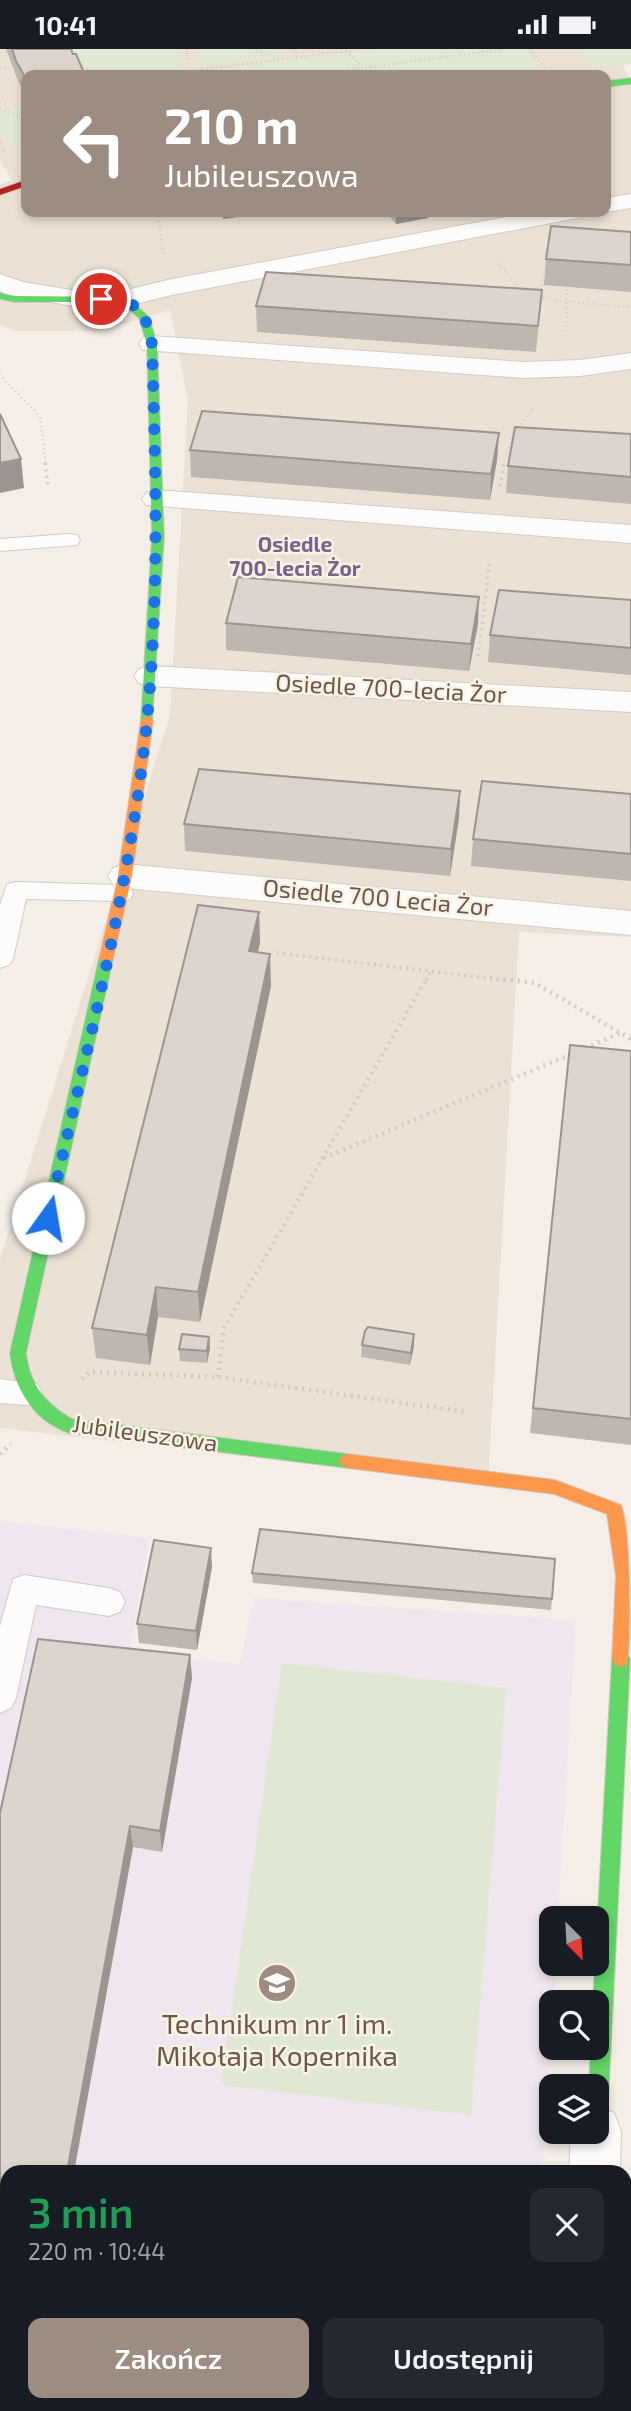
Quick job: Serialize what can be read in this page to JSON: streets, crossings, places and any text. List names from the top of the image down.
{
  "streets": {
    "street": ["Osiedle 700-lecia Żor", "Osiedle 700 Lecia Żor", "Jubileuszowa"]
  },
  "crossings": [
    ["Osiedle 700-lecia Żor", "Jubileuszowa"],
    ["Osiedle 700 Lecia Żor", "Jubileuszowa"]
  ],
  "districts": ["Osiedle 700-lecia Żor"],
  "places": {
    "school or university": ["Technikum nr 1 im. Mikołaja Kopernika"]
  },
  "north": "bottom right",
  "page": {
    "status": "10:41",
    "turn": ["210 m", "Jubileuszowa"],
    "heading": ["3 min", "220 m · 10:44"],
    "buttons": ["Zakończ", "Udostępnij"]
  }
}
